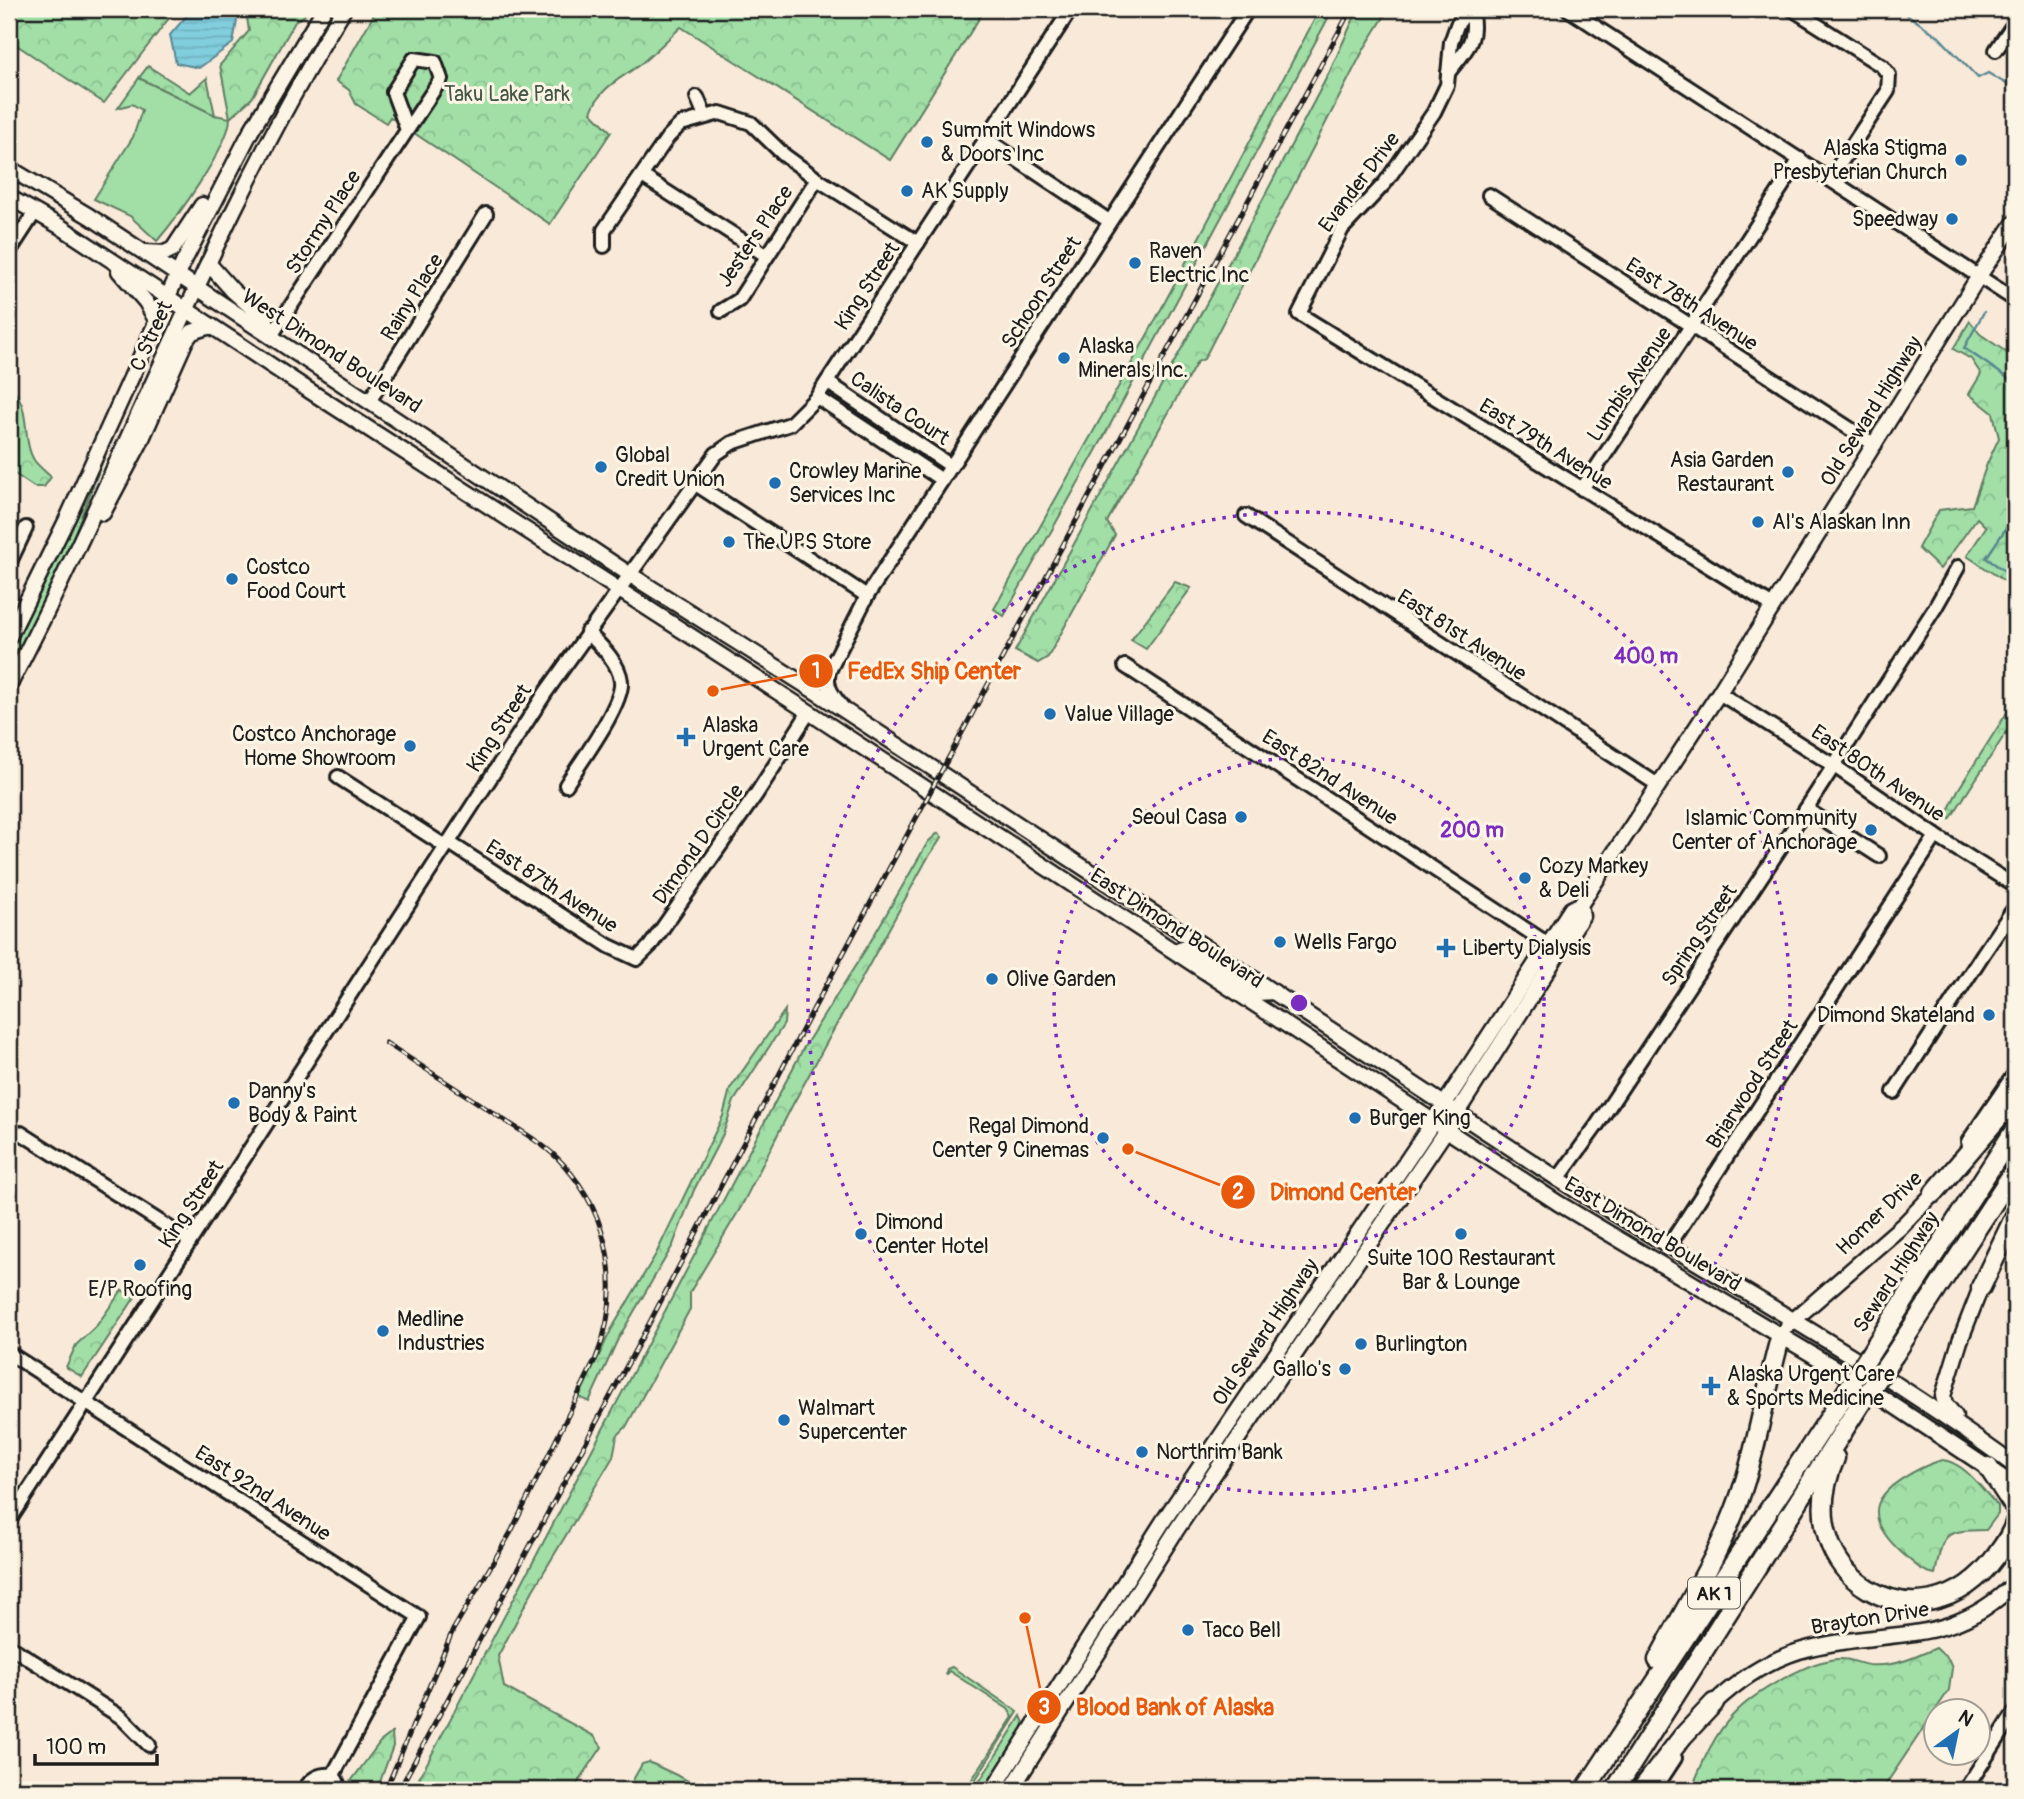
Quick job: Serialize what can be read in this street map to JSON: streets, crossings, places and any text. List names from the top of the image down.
{
  "streets": {
    "highway": ["Seward Highway", "AK 1"],
    "main road": [
      "C Street",
      "West Dimond Boulevard",
      "Old Seward Highway",
      "East Dimond Boulevard",
      "Homer Drive",
      "Brayton Drive"
    ],
    "street": [
      "Evander Drive",
      "Stormy Place",
      "Jesters Place",
      "King Street",
      "Schoon Street",
      "Rainy Place",
      "East 78th Avenue",
      "Lumbis Avenue",
      "Calista Court",
      "East 79th Avenue",
      "East 81st Avenue",
      "East 80th Avenue",
      "East 82nd Avenue",
      "Dimond D Circle",
      "East 87th Avenue",
      "Spring Street",
      "Briarwood Street",
      "East 92nd Avenue"
    ]
  },
  "crossings": [
    ["Evander Drive", "East 79th Avenue"],
    ["Stormy Place", "West Dimond Boulevard"],
    ["King Street", "West Dimond Boulevard"],
    ["King Street", "Calista Court"],
    ["King Street", "East 87th Avenue"],
    ["King Street", "East Dimond Boulevard"],
    ["King Street", "East 92nd Avenue"],
    ["Schoon Street", "Calista Court"],
    ["Schoon Street", "East Dimond Boulevard"],
    ["Rainy Place", "West Dimond Boulevard"],
    ["East 78th Avenue", "Lumbis Avenue"],
    ["East 78th Avenue", "Old Seward Highway"],
    ["C Street", "West Dimond Boulevard"],
    ["West Dimond Boulevard", "East Dimond Boulevard"],
    ["Lumbis Avenue", "East 79th Avenue"],
    ["Old Seward Highway", "East 79th Avenue"],
    ["Old Seward Highway", "East 81st Avenue"],
    ["Old Seward Highway", "East 80th Avenue"],
    ["Old Seward Highway", "East 82nd Avenue"],
    ["Old Seward Highway", "East Dimond Boulevard"],
    ["East 80th Avenue", "Spring Street"],
    ["East 80th Avenue", "Briarwood Street"],
    ["Dimond D Circle", "East 87th Avenue"],
    ["Dimond D Circle", "East Dimond Boulevard"],
    ["East Dimond Boulevard", "Spring Street"],
    ["East Dimond Boulevard", "Briarwood Street"],
    ["East Dimond Boulevard", "Homer Drive"]
  ],
  "parks": ["Taku Lake Park"],
  "places": {
    "other": [
      "Summit Windows & Doors Inc",
      "Alaska Stigma Presbyterian Church",
      "AK Supply",
      "Speedway",
      "Raven Electric Inc",
      "Alaska Minerals Inc.",
      "Global Credit Union",
      "Asia Garden Restaurant",
      "Crowley Marine Services Inc",
      "Al's Alaskan Inn",
      "The UPS Store",
      "Costco Food Court",
      "FedEx Ship Center",
      "Value Village",
      "Costco Anchorage Home Showroom",
      "Seoul Casa",
      "Islamic Community Center of Anchorage",
      "Cozy Markey & Deli",
      "Wells Fargo",
      "Olive Garden",
      "Dimond Skateland",
      "Danny's Body & Paint",
      "Burger King",
      "Regal Dimond Center 9 Cinemas",
      "Dimond Center",
      "Dimond Center Hotel",
      "Suite 100 Restaurant Bar & Lounge",
      "E/P Roofing",
      "Medline Industries",
      "Burlington",
      "Gallo's",
      "Walmart Supercenter",
      "Northrim Bank",
      "Blood Bank of Alaska",
      "Taco Bell"
    ],
    "health": ["Alaska Urgent Care", "Liberty Dialysis", "Alaska Urgent Care & Sports Medicine"]
  },
  "scale_bar": "100 m",
  "north": "top right",
  "rings": ["400 m", "200 m"]
}
